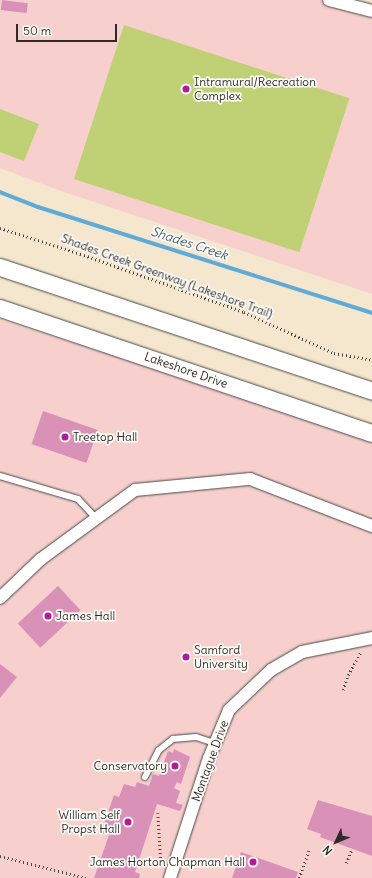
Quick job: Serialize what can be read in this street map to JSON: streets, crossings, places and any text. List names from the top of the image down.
{
  "streets": {
    "main road": ["Lakeshore Drive"],
    "street": ["Montague Drive"],
    "path": ["Shades Creek Greenway (Lakeshore Trail)"]
  },
  "water": ["Shades Creek"],
  "places": [
    "Intramural/Recreation Complex",
    "Treetop Hall",
    "James Hall",
    "Samford University",
    "Conservatory",
    "William Self Propst Hall",
    "James Horton Chapman Hall"
  ],
  "scale_bar": "50 m",
  "north": "bottom left"
}
